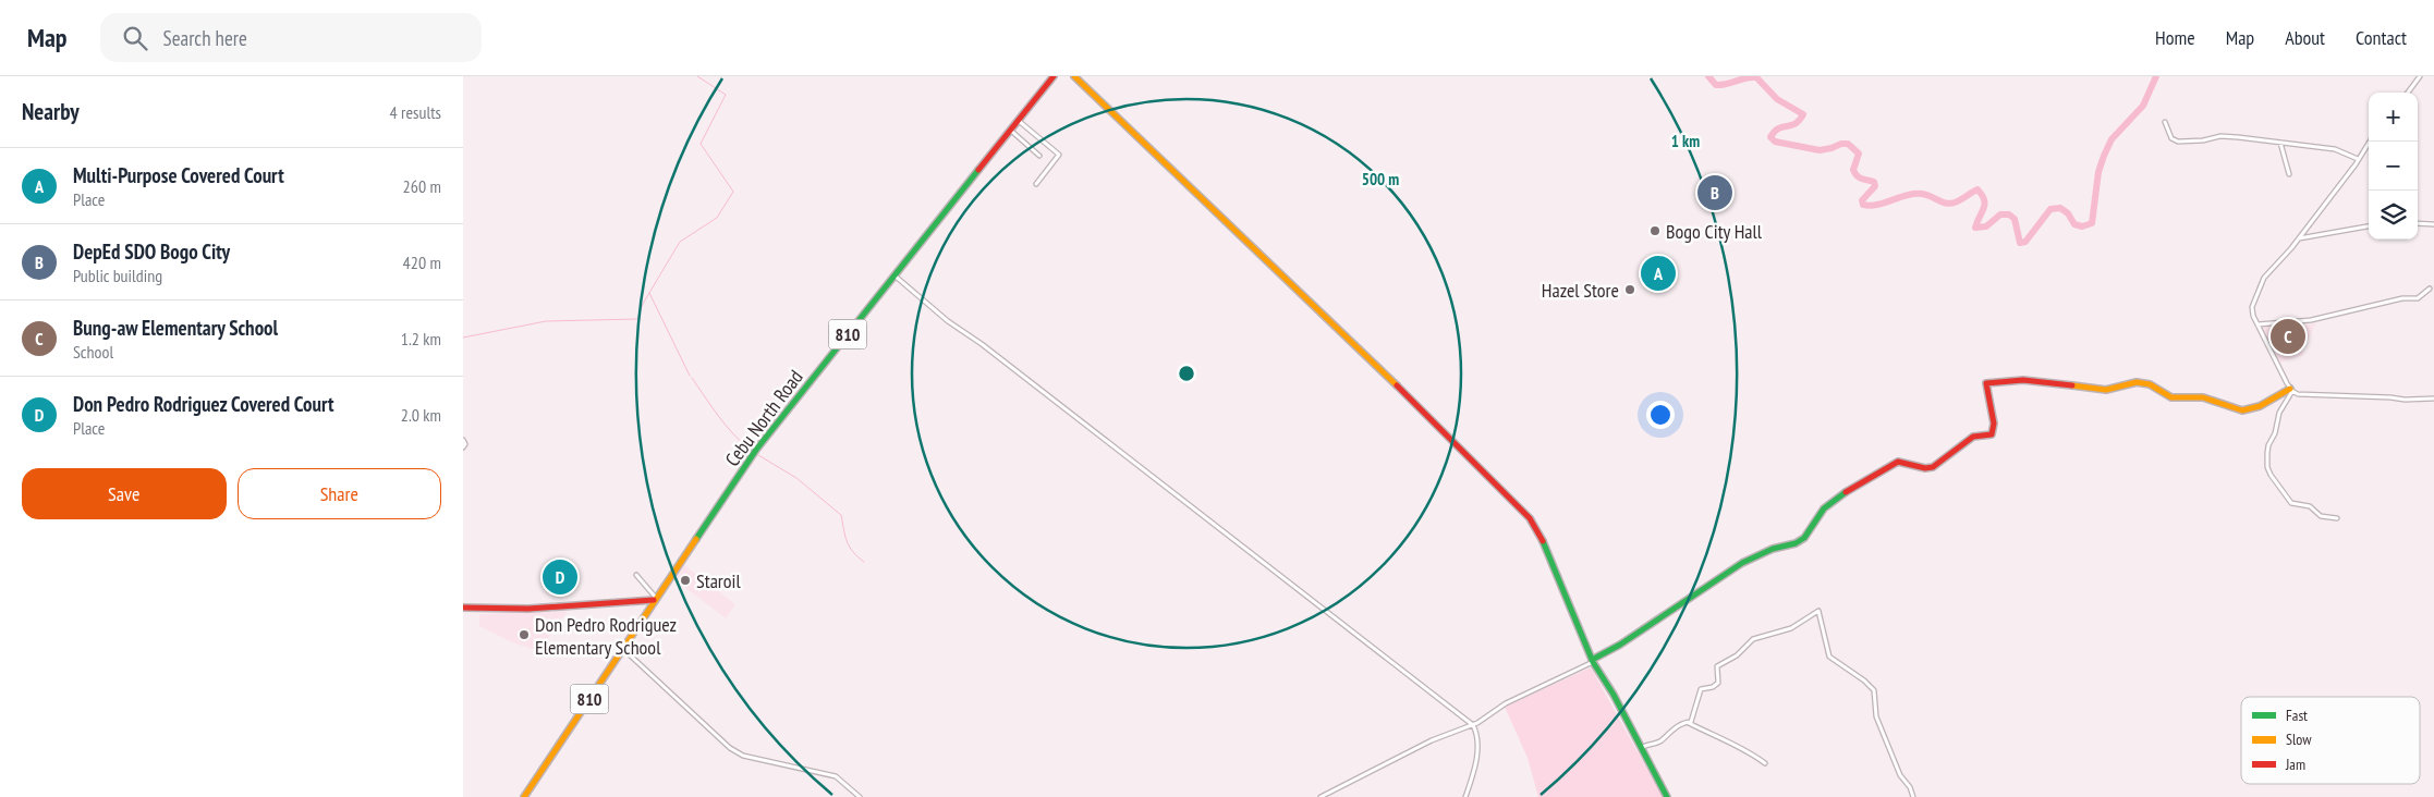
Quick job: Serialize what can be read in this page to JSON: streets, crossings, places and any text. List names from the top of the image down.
{
  "streets": {
    "main road": ["810", "Cebu North Road"]
  },
  "places": [
    "Bogo City Hall",
    "Hazel Store",
    "Staroil",
    "Don Pedro Rodriguez Elementary School"
  ],
  "legend": ["Fast", "Slow", "Jam"],
  "page": {
    "header": "Map",
    "search": "Search here",
    "nav": [
      "Home",
      "Map",
      "About",
      "Contact"
    ],
    "heading": ["Nearby", "4 results"],
    "map_buttons": ["+", "−"],
    "list": [
      {
        "mark": "A",
        "name": "Multi-Purpose Covered Court",
        "note": "Place",
        "value": "260 m"
      },
      {
        "mark": "B",
        "name": "DepEd SDO Bogo City",
        "note": "Public building",
        "value": "420 m"
      },
      {
        "mark": "C",
        "name": "Bung-aw Elementary School",
        "note": "School",
        "value": "1.2 km"
      },
      {
        "mark": "D",
        "name": "Don Pedro Rodriguez Covered Court",
        "note": "Place",
        "value": "2.0 km"
      }
    ],
    "pins": [
      "B",
      "A",
      "C",
      "D"
    ],
    "buttons": ["Save", "Share"]
  },
  "rings": ["1 km", "500 m"]
}
